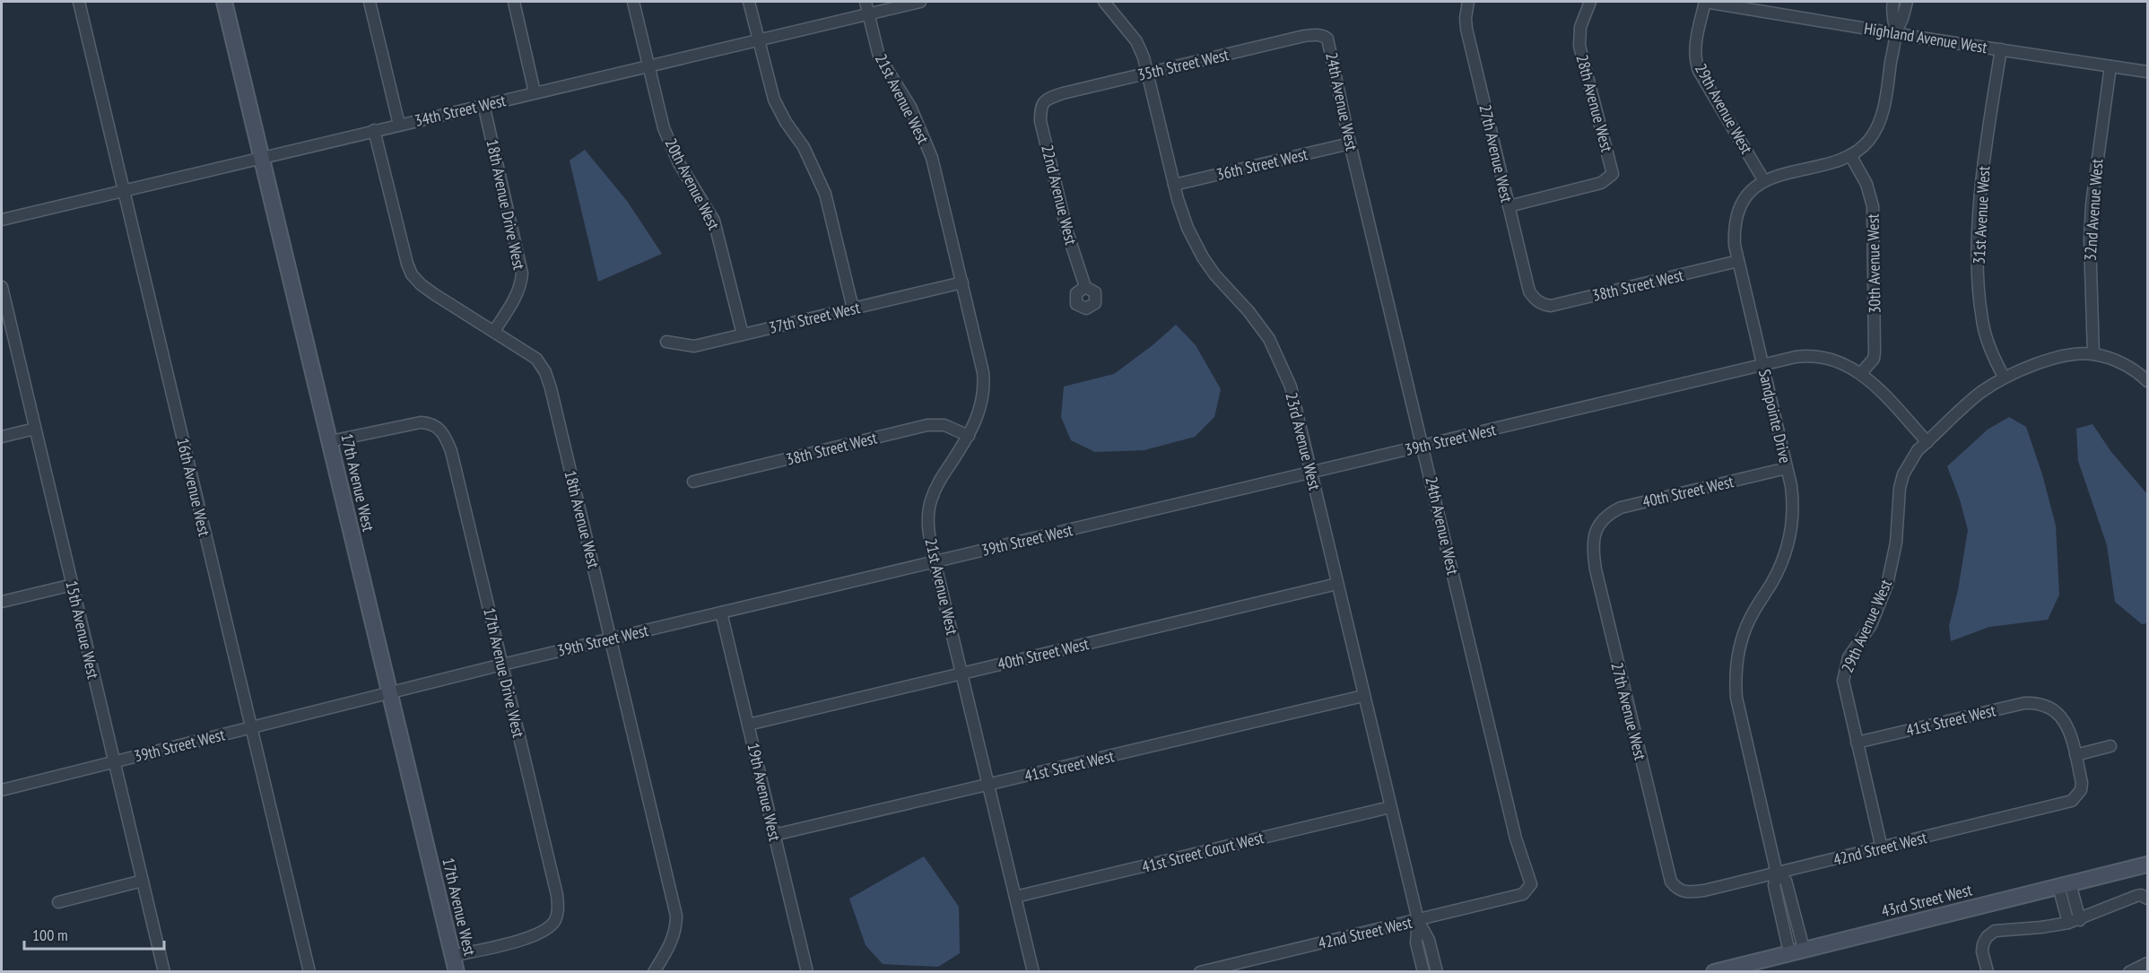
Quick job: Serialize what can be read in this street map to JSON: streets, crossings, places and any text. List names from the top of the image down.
{
  "streets": {
    "street": [
      "Highland Avenue West",
      "35th Street West",
      "21st Avenue West",
      "24th Avenue West",
      "28th Avenue West",
      "29th Avenue West",
      "34th Street West",
      "27th Avenue West",
      "36th Street West",
      "20th Avenue West",
      "22nd Avenue West",
      "18th Avenue Drive West",
      "32nd Avenue West",
      "31st Avenue West",
      "30th Avenue West",
      "38th Street West",
      "37th Street West",
      "Sandpointe Drive",
      "39th Street West",
      "23rd Avenue West",
      "17th Avenue West",
      "16th Avenue West",
      "40th Street West",
      "18th Avenue West",
      "15th Avenue West",
      "17th Avenue Drive West",
      "41st Street West",
      "19th Avenue West",
      "42nd Street West",
      "41st Street Court West",
      "43rd Street West"
    ]
  },
  "crossings": [
    ["Highland Avenue West", "29th Avenue West"],
    ["Highland Avenue West", "32nd Avenue West"],
    ["Highland Avenue West", "31st Avenue West"],
    ["Highland Avenue West", "Sandpointe Drive"],
    ["35th Street West", "24th Avenue West"],
    ["35th Street West", "22nd Avenue West"],
    ["35th Street West", "23rd Avenue West"],
    ["21st Avenue West", "34th Street West"],
    ["21st Avenue West", "38th Street West"],
    ["21st Avenue West", "37th Street West"],
    ["21st Avenue West", "39th Street West"],
    ["21st Avenue West", "40th Street West"],
    ["21st Avenue West", "41st Street West"],
    ["21st Avenue West", "41st Street Court West"],
    ["24th Avenue West", "36th Street West"],
    ["24th Avenue West", "39th Street West"],
    ["24th Avenue West", "42nd Street West"],
    ["28th Avenue West", "27th Avenue West"],
    ["29th Avenue West", "Sandpointe Drive"],
    ["29th Avenue West", "39th Street West"],
    ["29th Avenue West", "41st Street West"],
    ["29th Avenue West", "42nd Street West"],
    ["34th Street West", "20th Avenue West"],
    ["34th Street West", "18th Avenue Drive West"],
    ["34th Street West", "17th Avenue West"],
    ["34th Street West", "16th Avenue West"],
    ["34th Street West", "18th Avenue West"],
    ["27th Avenue West", "38th Street West"],
    ["27th Avenue West", "40th Street West"],
    ["27th Avenue West", "42nd Street West"],
    ["36th Street West", "23rd Avenue West"],
    ["20th Avenue West", "37th Street West"],
    ["18th Avenue Drive West", "18th Avenue West"],
    ["30th Avenue West", "Sandpointe Drive"],
    ["30th Avenue West", "39th Street West"],
    ["38th Street West", "Sandpointe Drive"],
    ["Sandpointe Drive", "39th Street West"],
    ["Sandpointe Drive", "40th Street West"],
    ["Sandpointe Drive", "42nd Street West"],
    ["Sandpointe Drive", "43rd Street West"],
    ["39th Street West", "23rd Avenue West"],
    ["39th Street West", "17th Avenue West"],
    ["39th Street West", "16th Avenue West"],
    ["39th Street West", "18th Avenue West"],
    ["39th Street West", "15th Avenue West"],
    ["39th Street West", "17th Avenue Drive West"],
    ["39th Street West", "19th Avenue West"],
    ["23rd Avenue West", "40th Street West"],
    ["23rd Avenue West", "41st Street West"],
    ["23rd Avenue West", "42nd Street West"],
    ["23rd Avenue West", "41st Street Court West"],
    ["17th Avenue West", "17th Avenue Drive West"],
    ["40th Street West", "19th Avenue West"],
    ["41st Street West", "19th Avenue West"],
    ["41st Street West", "42nd Street West"]
  ],
  "scale_bar": "100 m"
}
